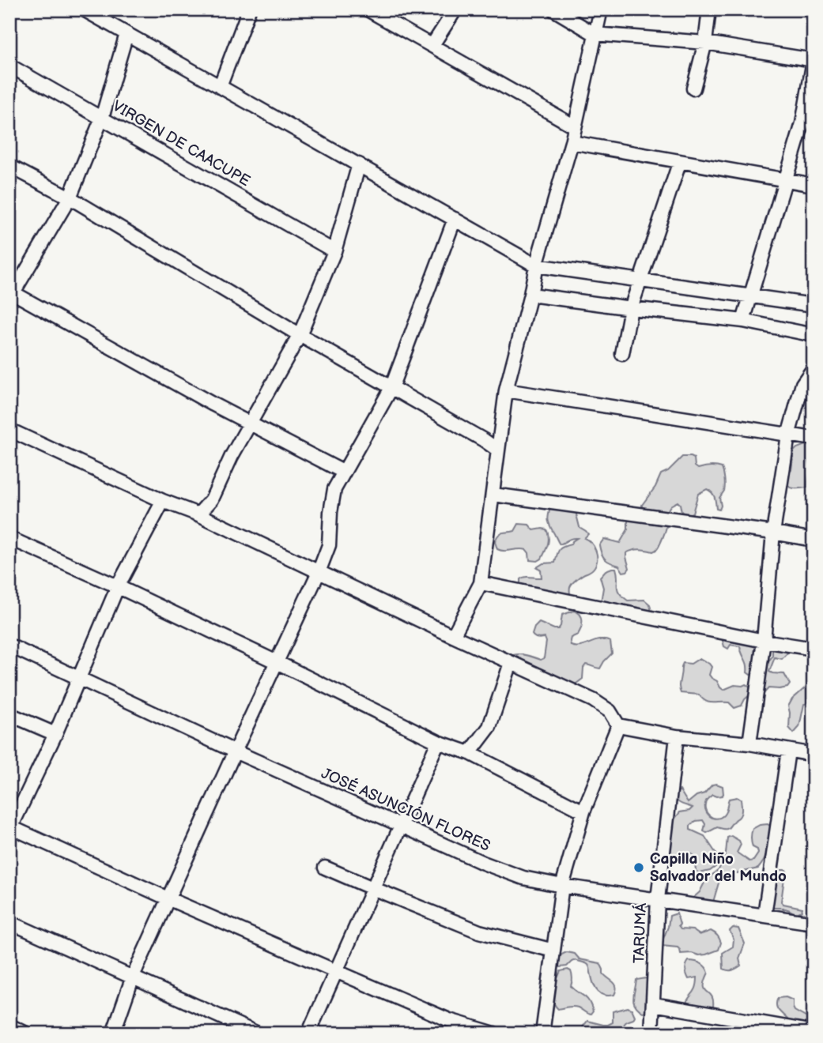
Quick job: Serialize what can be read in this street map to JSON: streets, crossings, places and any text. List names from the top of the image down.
{
  "streets": {
    "street": ["VIRGEN DE CAACUPE", "JOSÉ ASUNCIÓN FLORES", "TARUMÁ"]
  },
  "crossings": [
    ["JOSÉ ASUNCIÓN FLORES", "TARUMÁ"]
  ],
  "places": ["Capilla Niño Salvador del Mundo"]
}
